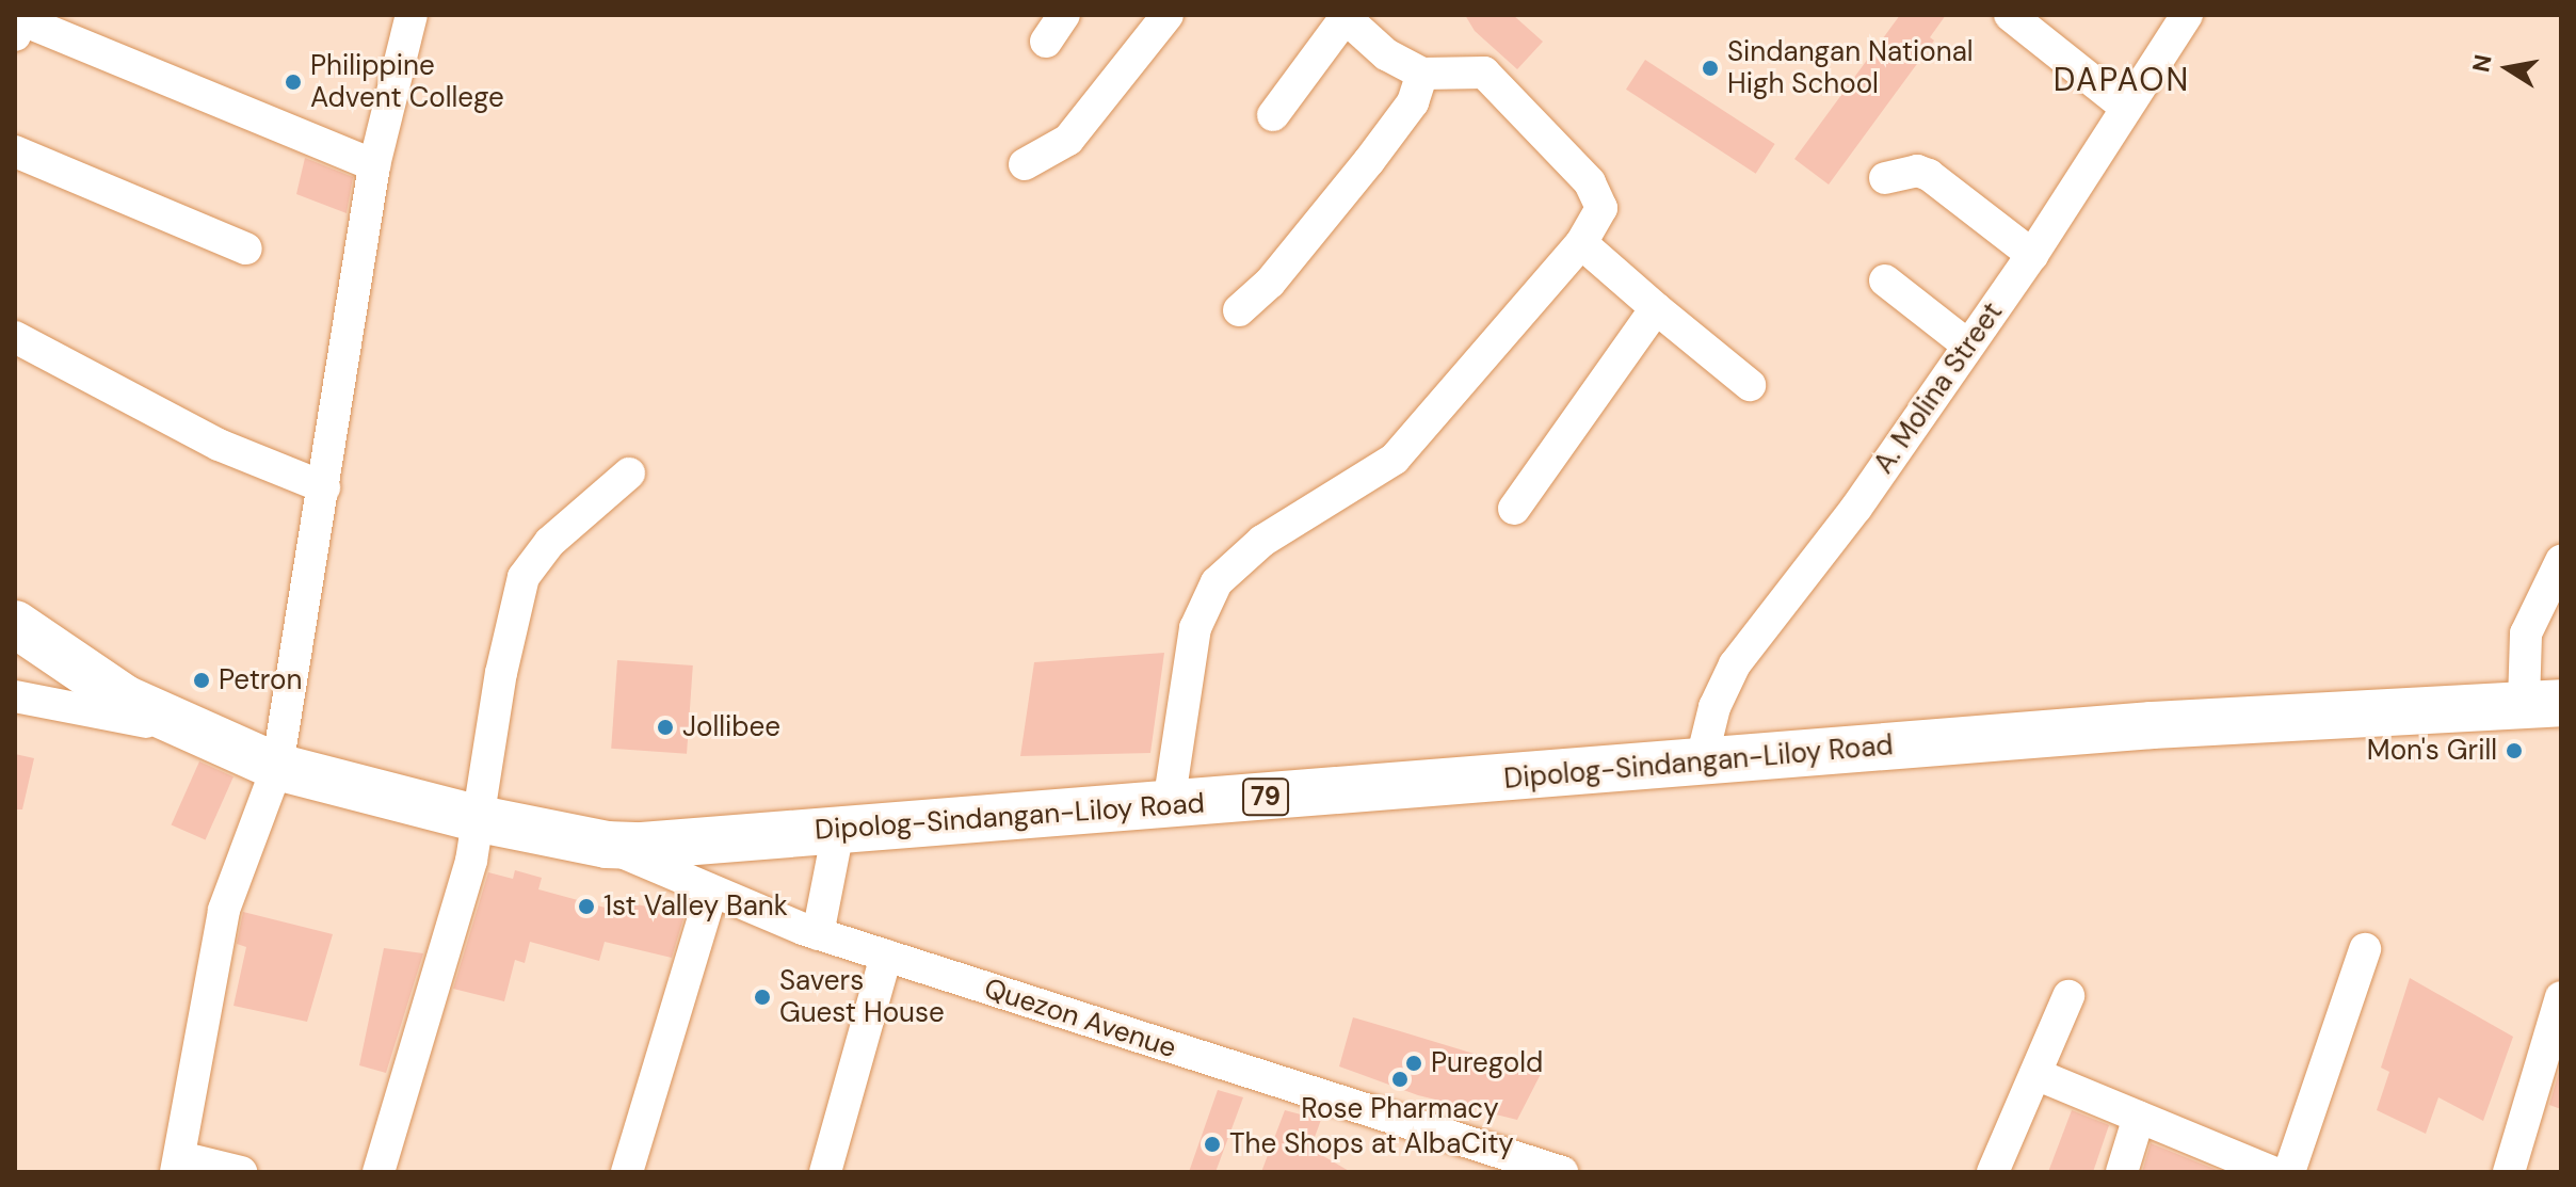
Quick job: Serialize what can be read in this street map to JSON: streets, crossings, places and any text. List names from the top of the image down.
{
  "streets": {
    "highway": ["Dipolog-Sindangan-Liloy Road", "79"],
    "street": ["A. Molina Street", "Quezon Avenue"]
  },
  "crossings": [
    ["A. Molina Street", "Dipolog-Sindangan-Liloy Road"],
    ["Dipolog-Sindangan-Liloy Road", "Quezon Avenue"]
  ],
  "districts": ["DAPAON"],
  "places": [
    "Sindangan National High School",
    "Philippine Advent College",
    "Petron",
    "Jollibee",
    "Mon's Grill",
    "1st Valley Bank",
    "Savers Guest House",
    "Puregold",
    "Rose Pharmacy",
    "The Shops at AlbaCity"
  ],
  "north": "left"
}
